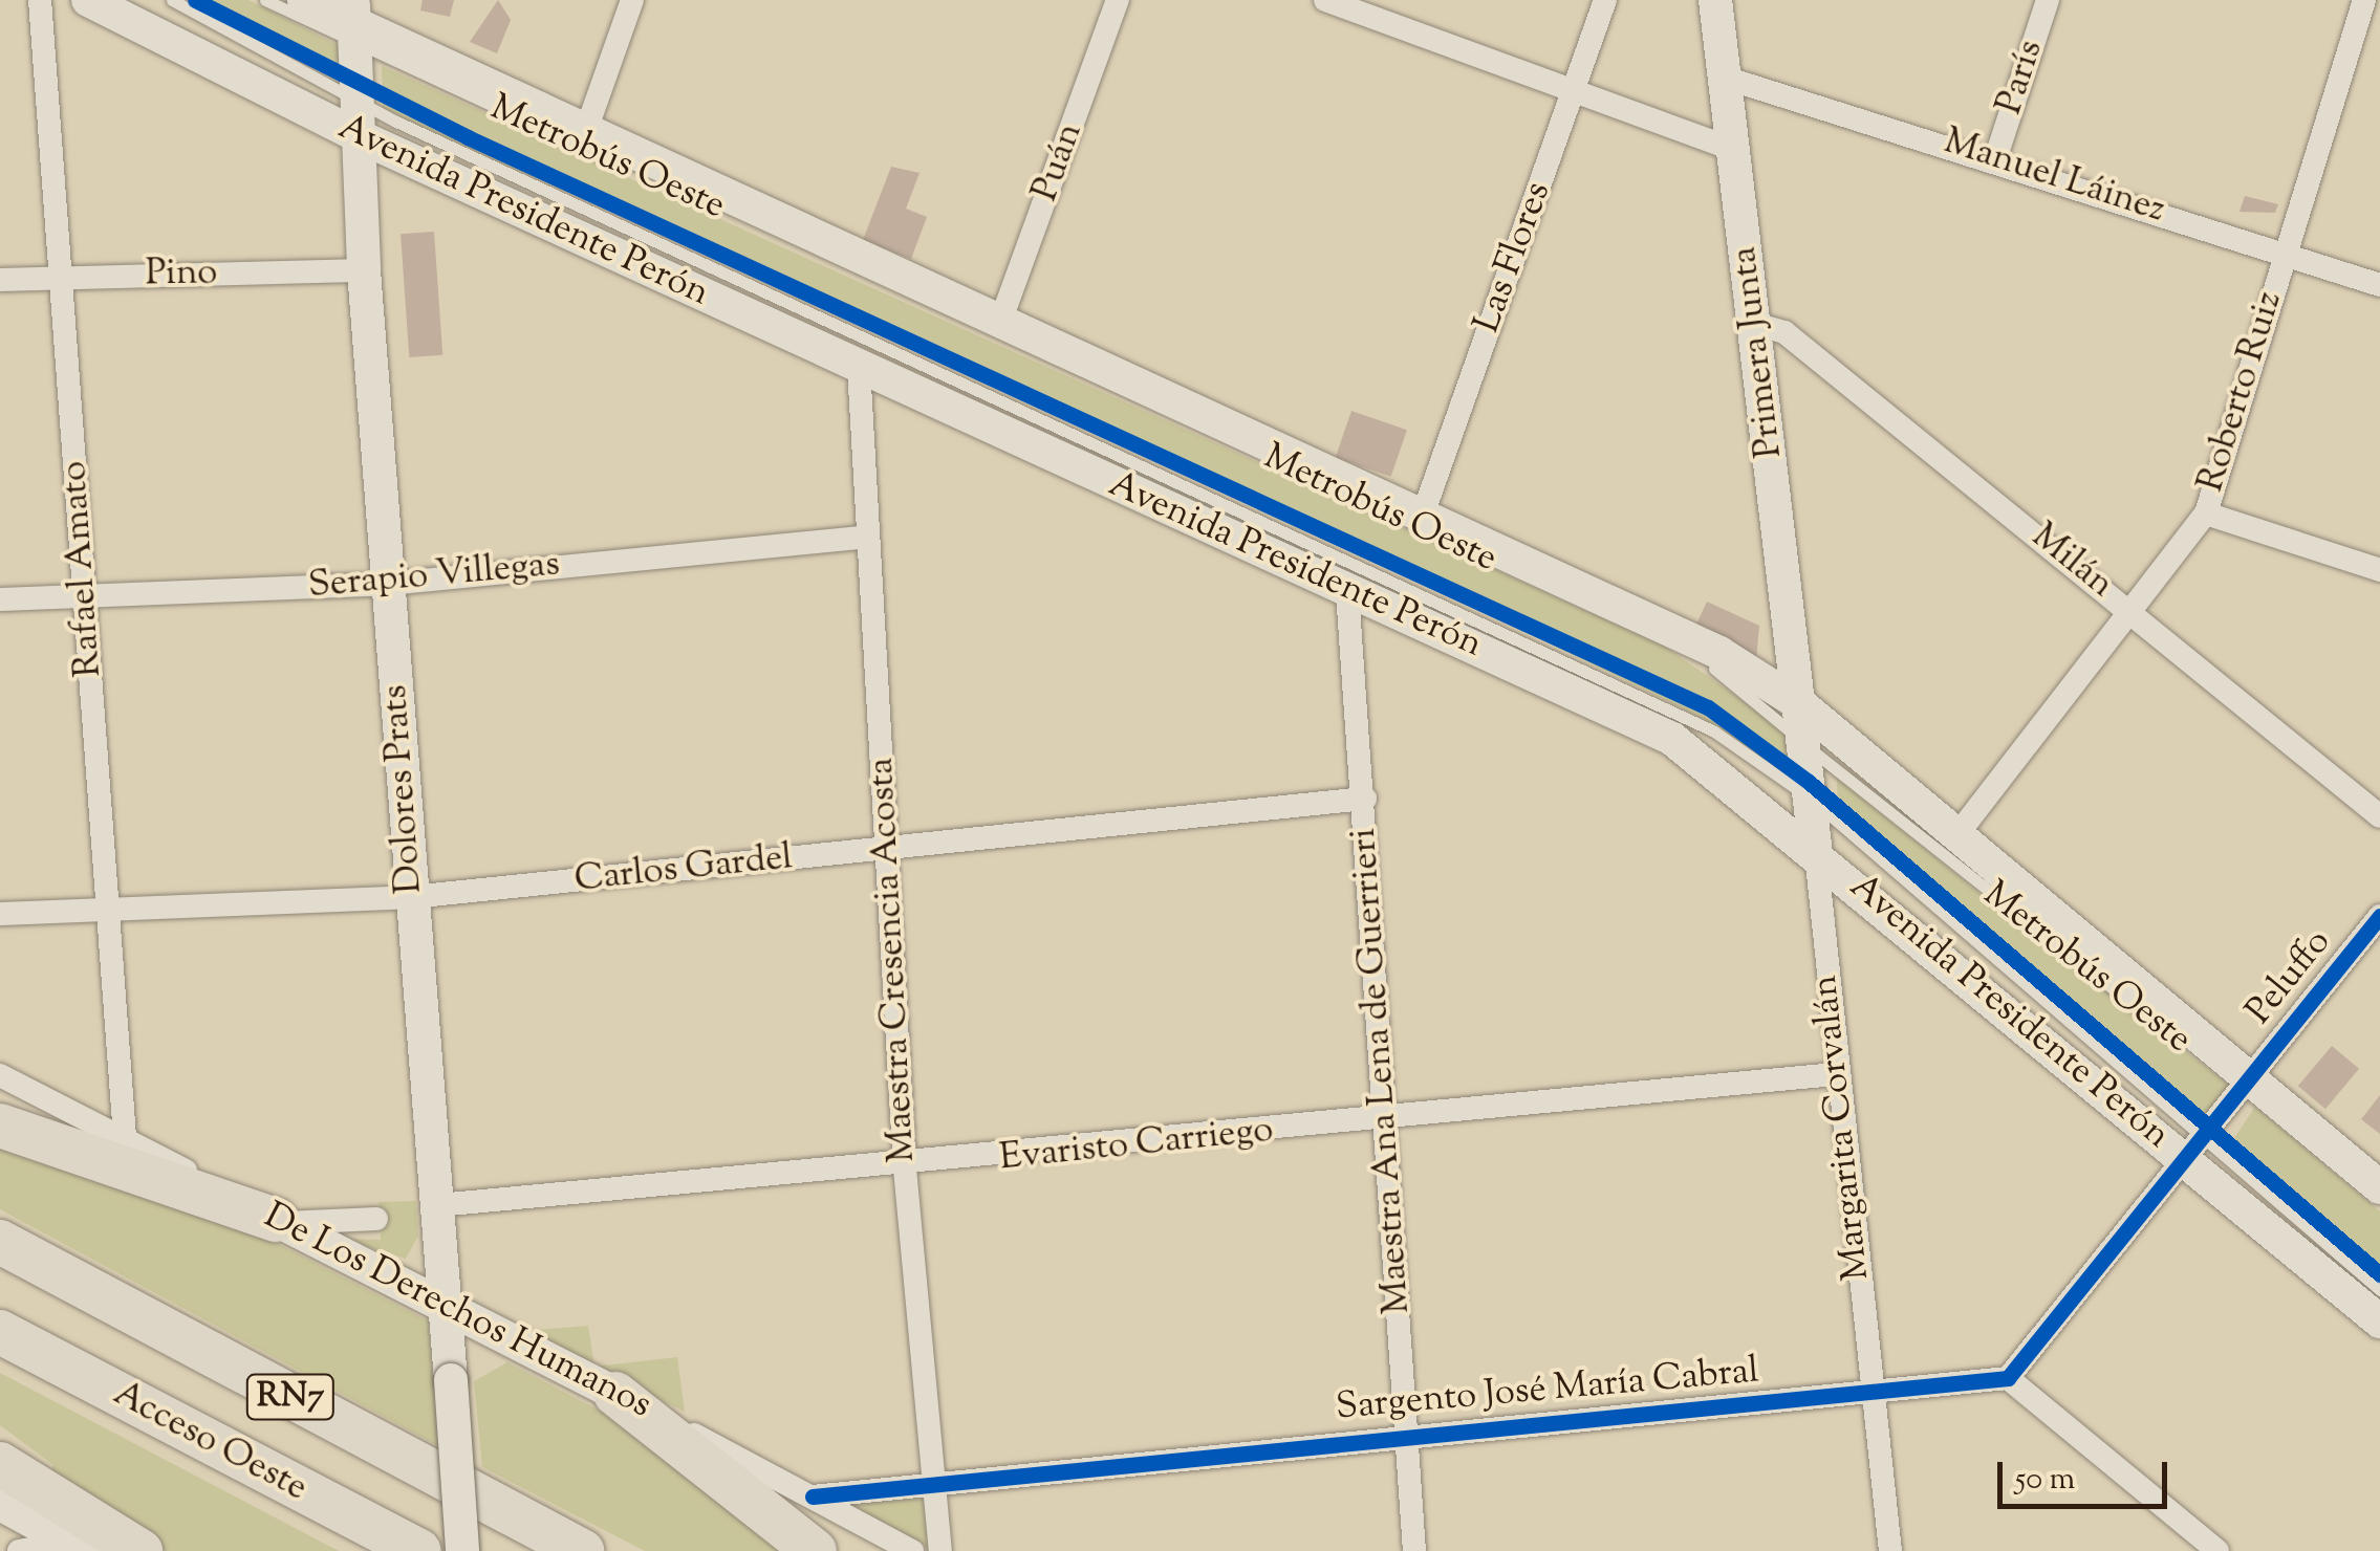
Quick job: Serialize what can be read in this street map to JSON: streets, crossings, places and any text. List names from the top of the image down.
{
  "streets": {
    "highway": ["RN7", "Acceso Oeste"],
    "main road": [
      "Avenida Presidente Perón",
      "Primera Junta",
      "Dolores Prats",
      "Margarita Corvalán",
      "De Los Derechos Humanos"
    ],
    "street": [
      "París",
      "Puán",
      "Manuel Láinez",
      "Las Flores",
      "Pino",
      "Roberto Ruiz",
      "Milán",
      "Rafael Amato",
      "Serapio Villegas",
      "Carlos Gardel",
      "Maestra Cresencia Acosta",
      "Peluffo",
      "Maestra Ana Lena de Guerrieri",
      "Evaristo Carriego",
      "Sargento José María Cabral"
    ],
    "lane": ["Metrobús Oeste"]
  },
  "crossings": [
    ["París", "Manuel Láinez"],
    ["Metrobús Oeste", "Avenida Presidente Perón"],
    ["Metrobús Oeste", "Dolores Prats"],
    ["Metrobús Oeste", "Peluffo"],
    ["Metrobús Oeste", "Margarita Corvalán"],
    ["Manuel Láinez", "Primera Junta"],
    ["Manuel Láinez", "Roberto Ruiz"],
    ["Avenida Presidente Perón", "Dolores Prats"],
    ["Avenida Presidente Perón", "Maestra Cresencia Acosta"],
    ["Avenida Presidente Perón", "Peluffo"],
    ["Avenida Presidente Perón", "Maestra Ana Lena de Guerrieri"],
    ["Avenida Presidente Perón", "Margarita Corvalán"],
    ["Pino", "Rafael Amato"],
    ["Pino", "Dolores Prats"],
    ["Primera Junta", "Milán"],
    ["Primera Junta", "Margarita Corvalán"],
    ["Roberto Ruiz", "Milán"],
    ["Rafael Amato", "Serapio Villegas"],
    ["Rafael Amato", "Carlos Gardel"],
    ["Rafael Amato", "De Los Derechos Humanos"],
    ["Serapio Villegas", "Dolores Prats"],
    ["Serapio Villegas", "Maestra Cresencia Acosta"],
    ["Dolores Prats", "Carlos Gardel"],
    ["Dolores Prats", "Evaristo Carriego"],
    ["Dolores Prats", "De Los Derechos Humanos"],
    ["Carlos Gardel", "Maestra Cresencia Acosta"],
    ["Carlos Gardel", "Maestra Ana Lena de Guerrieri"],
    ["Maestra Cresencia Acosta", "Evaristo Carriego"],
    ["Maestra Cresencia Acosta", "Sargento José María Cabral"],
    ["Maestra Ana Lena de Guerrieri", "Evaristo Carriego"],
    ["Maestra Ana Lena de Guerrieri", "Sargento José María Cabral"],
    ["Margarita Corvalán", "Evaristo Carriego"],
    ["Margarita Corvalán", "Sargento José María Cabral"],
    ["De Los Derechos Humanos", "Sargento José María Cabral"]
  ],
  "scale_bar": "50 m"
}
